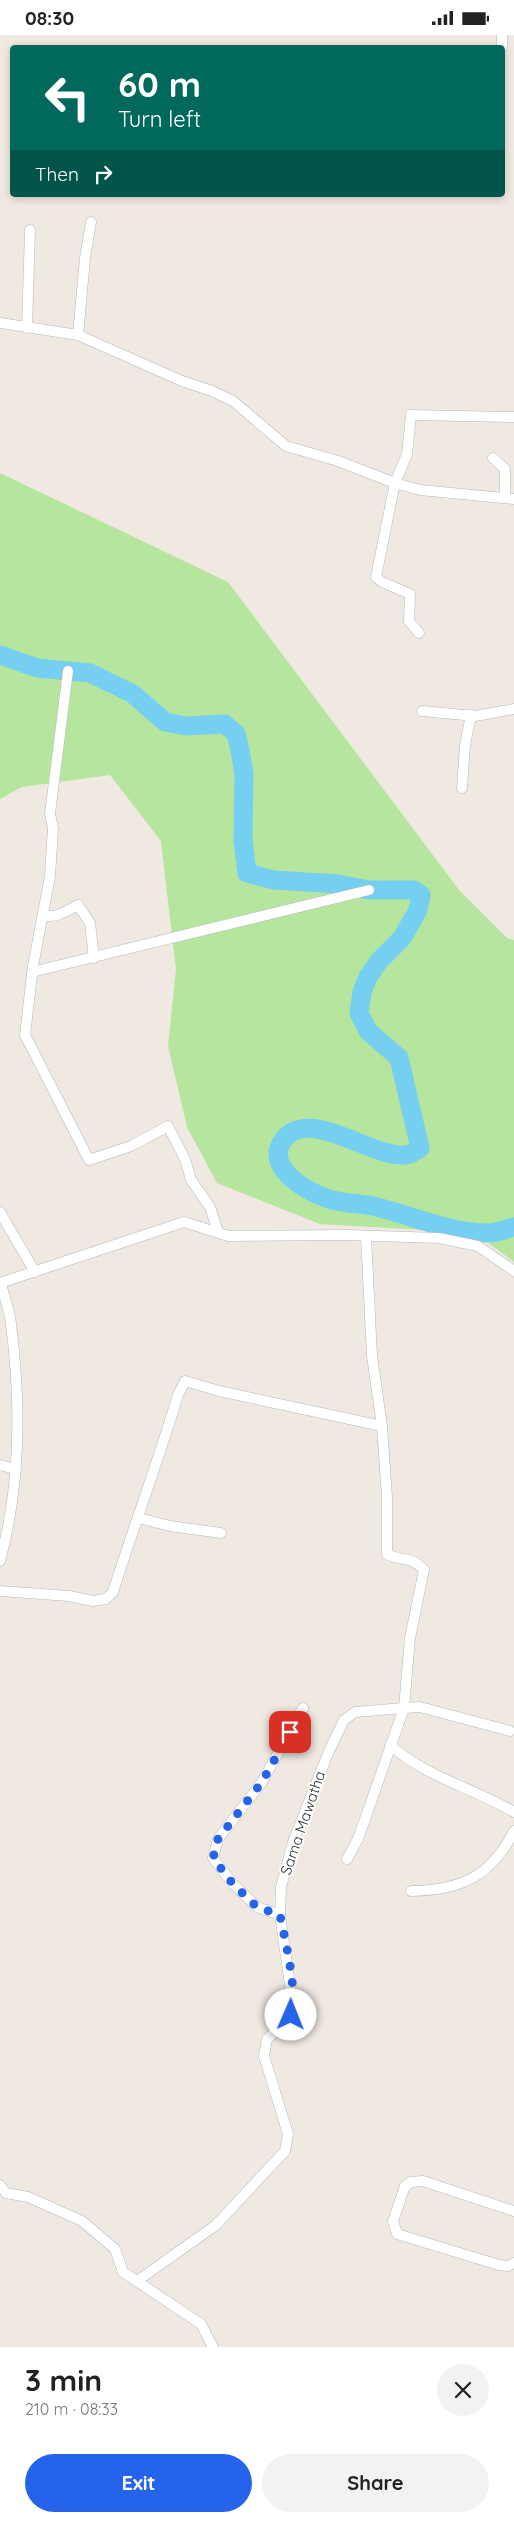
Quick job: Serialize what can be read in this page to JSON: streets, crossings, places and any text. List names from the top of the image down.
{
  "streets": {
    "street": ["Sama Mawatha"]
  },
  "page": {
    "status": "08:30",
    "turn": ["60 m", "Turn left"],
    "then": "Then",
    "heading": ["3 min", "210 m · 08:33"],
    "buttons": ["Exit", "Share"]
  }
}
